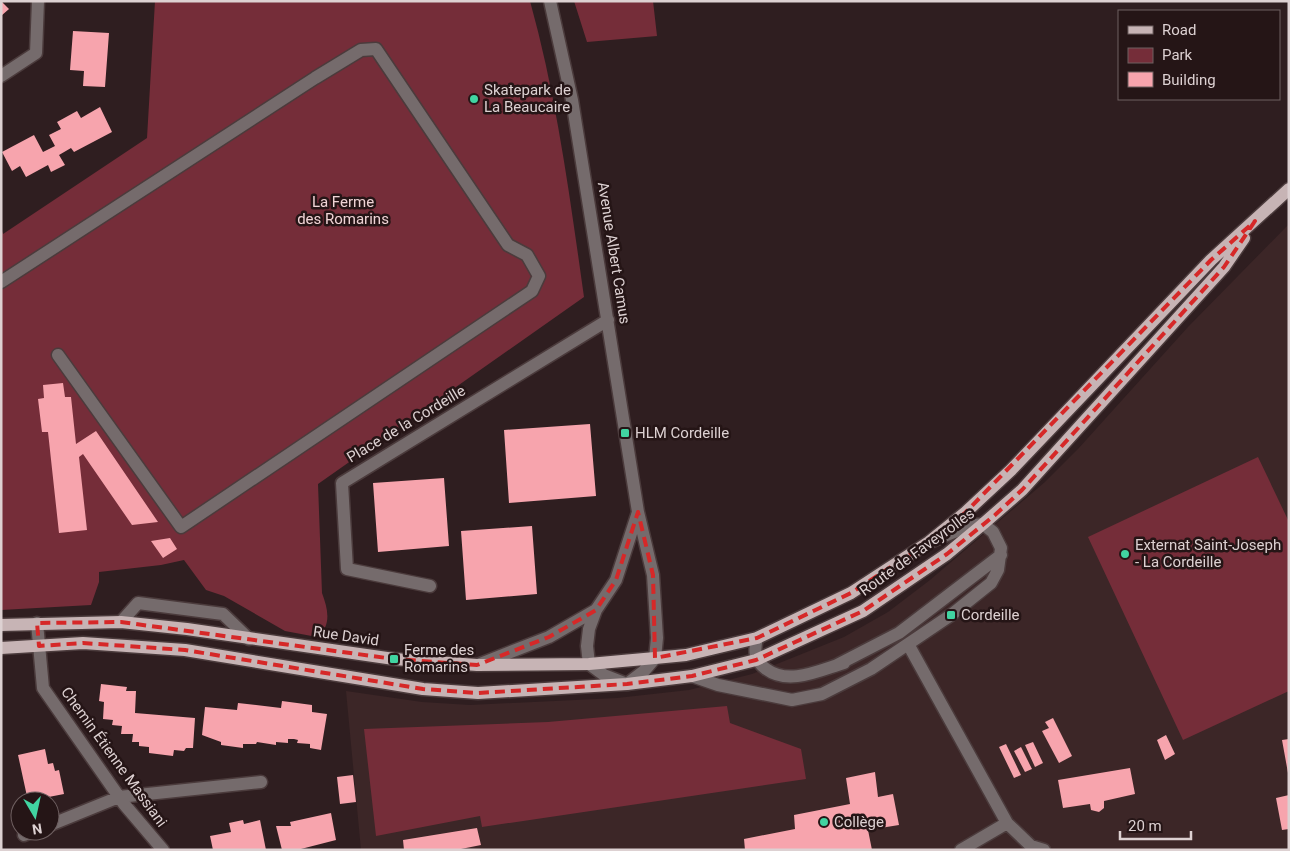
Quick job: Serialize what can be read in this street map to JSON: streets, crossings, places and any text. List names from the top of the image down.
{
  "streets": {
    "main road": ["Route de Faveyrolles", "Rue David"],
    "street": ["Avenue Albert Camus", "Place de la Cordeille", "Chemin Étienne Massiani"]
  },
  "crossings": [
    ["Avenue Albert Camus", "Place de la Cordeille"],
    ["Avenue Albert Camus", "Rue David"],
    ["Route de Faveyrolles", "Rue David"],
    ["Rue David", "Chemin Étienne Massiani"]
  ],
  "parks": ["La Ferme des Romarins"],
  "places": {
    "other": ["Skatepark de La Beaucaire", "Externat Saint-Joseph - La Cordeille", "Collège"],
    "transit": ["HLM Cordeille", "Cordeille", "Ferme des Romarins"]
  },
  "legend": ["Road", "Park", "Building"],
  "scale_bar": "20 m",
  "north": "bottom"
}
